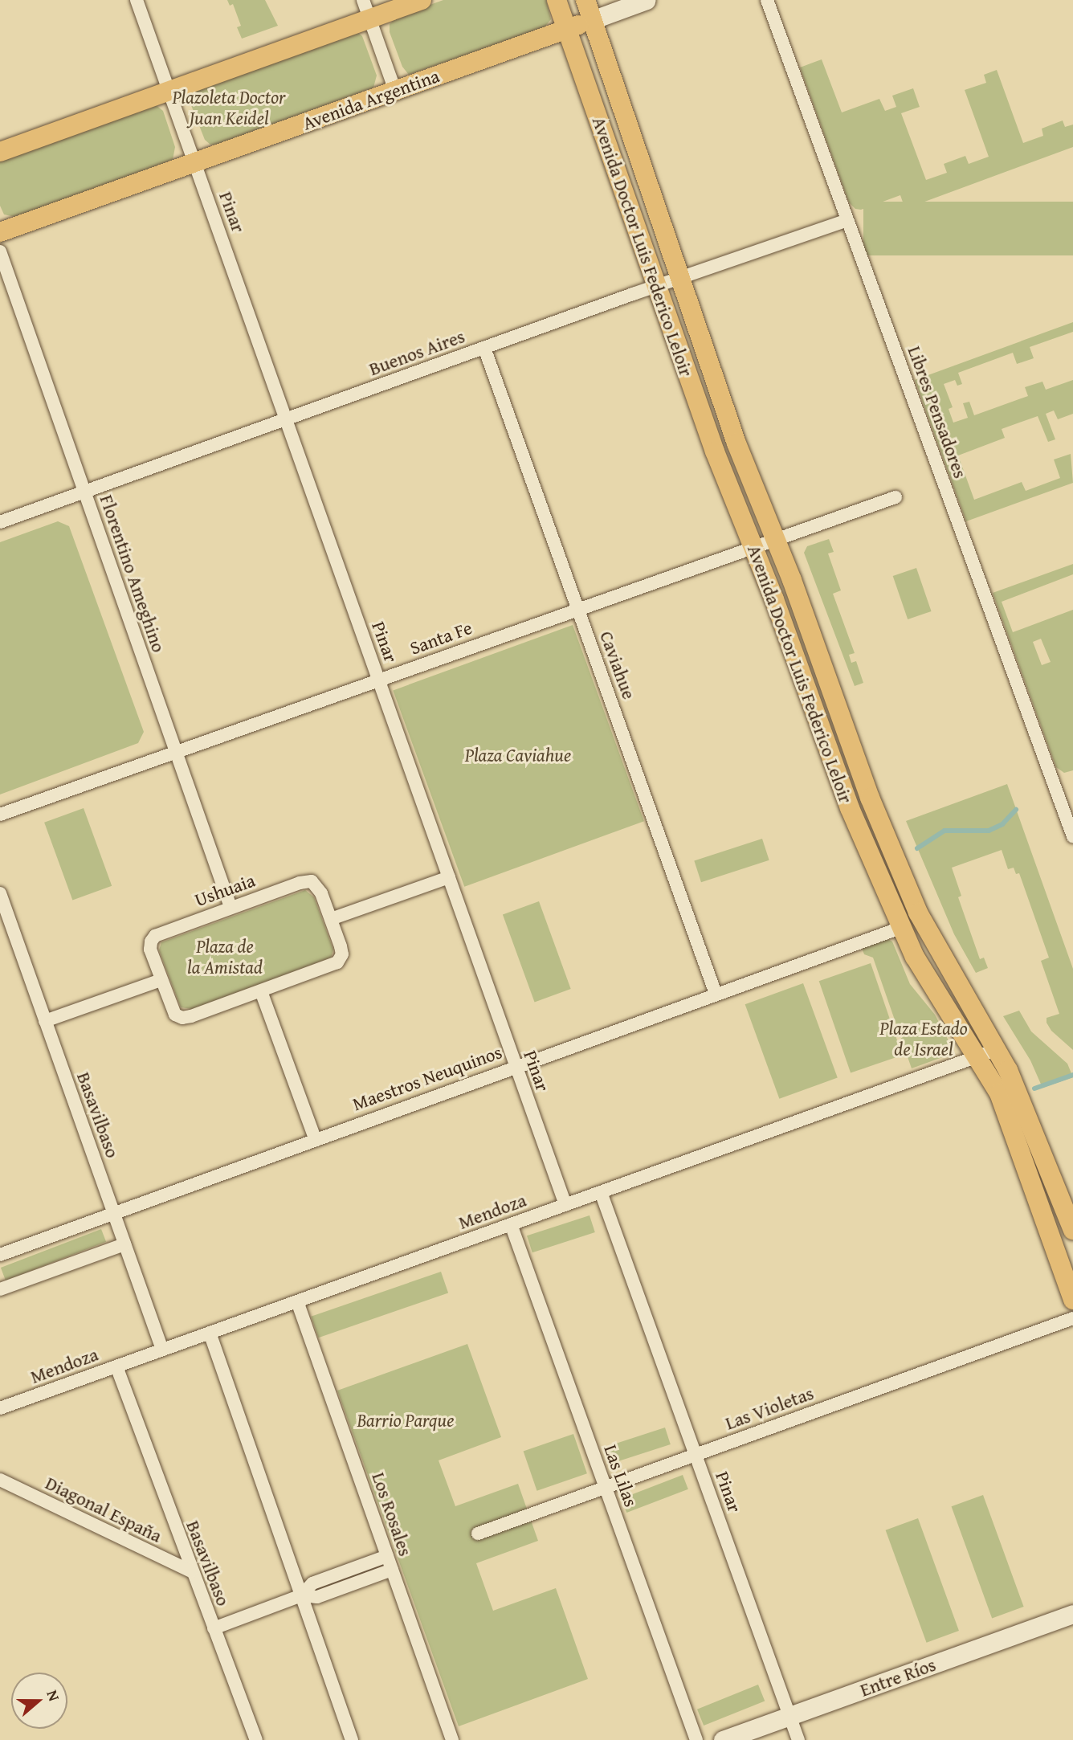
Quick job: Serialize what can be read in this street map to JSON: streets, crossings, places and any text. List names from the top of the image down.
{
  "streets": {
    "main road": ["Avenida Argentina", "Avenida Doctor Luis Federico Leloir"],
    "street": [
      "Pinar",
      "Buenos Aires",
      "Libres Pensadores",
      "Florentino Ameghino",
      "Santa Fe",
      "Caviahue",
      "Ushuaia",
      "Maestros Neuquinos",
      "Basavilbaso",
      "Mendoza",
      "Las Violetas",
      "Las Lilas",
      "Diagonal España",
      "Los Rosales",
      "Entre Ríos"
    ]
  },
  "crossings": [
    ["Avenida Argentina", "Pinar"],
    ["Avenida Argentina", "Avenida Doctor Luis Federico Leloir"],
    ["Pinar", "Buenos Aires"],
    ["Pinar", "Santa Fe"],
    ["Pinar", "Maestros Neuquinos"],
    ["Pinar", "Mendoza"],
    ["Pinar", "Las Violetas"],
    ["Pinar", "Entre Ríos"],
    ["Avenida Doctor Luis Federico Leloir", "Buenos Aires"],
    ["Avenida Doctor Luis Federico Leloir", "Santa Fe"],
    ["Avenida Doctor Luis Federico Leloir", "Maestros Neuquinos"],
    ["Avenida Doctor Luis Federico Leloir", "Mendoza"],
    ["Buenos Aires", "Libres Pensadores"],
    ["Buenos Aires", "Florentino Ameghino"],
    ["Buenos Aires", "Caviahue"],
    ["Florentino Ameghino", "Santa Fe"],
    ["Florentino Ameghino", "Ushuaia"],
    ["Santa Fe", "Caviahue"],
    ["Caviahue", "Maestros Neuquinos"],
    ["Maestros Neuquinos", "Basavilbaso"],
    ["Basavilbaso", "Mendoza"],
    ["Basavilbaso", "Diagonal España"],
    ["Mendoza", "Las Lilas"],
    ["Mendoza", "Los Rosales"],
    ["Las Violetas", "Las Lilas"]
  ],
  "parks": [
    "Plazoleta Doctor Juan Keidel",
    "Plaza Caviahue",
    "Plaza de la Amistad",
    "Plaza Estado de Israel",
    "Barrio Parque"
  ],
  "north": "right"
}
